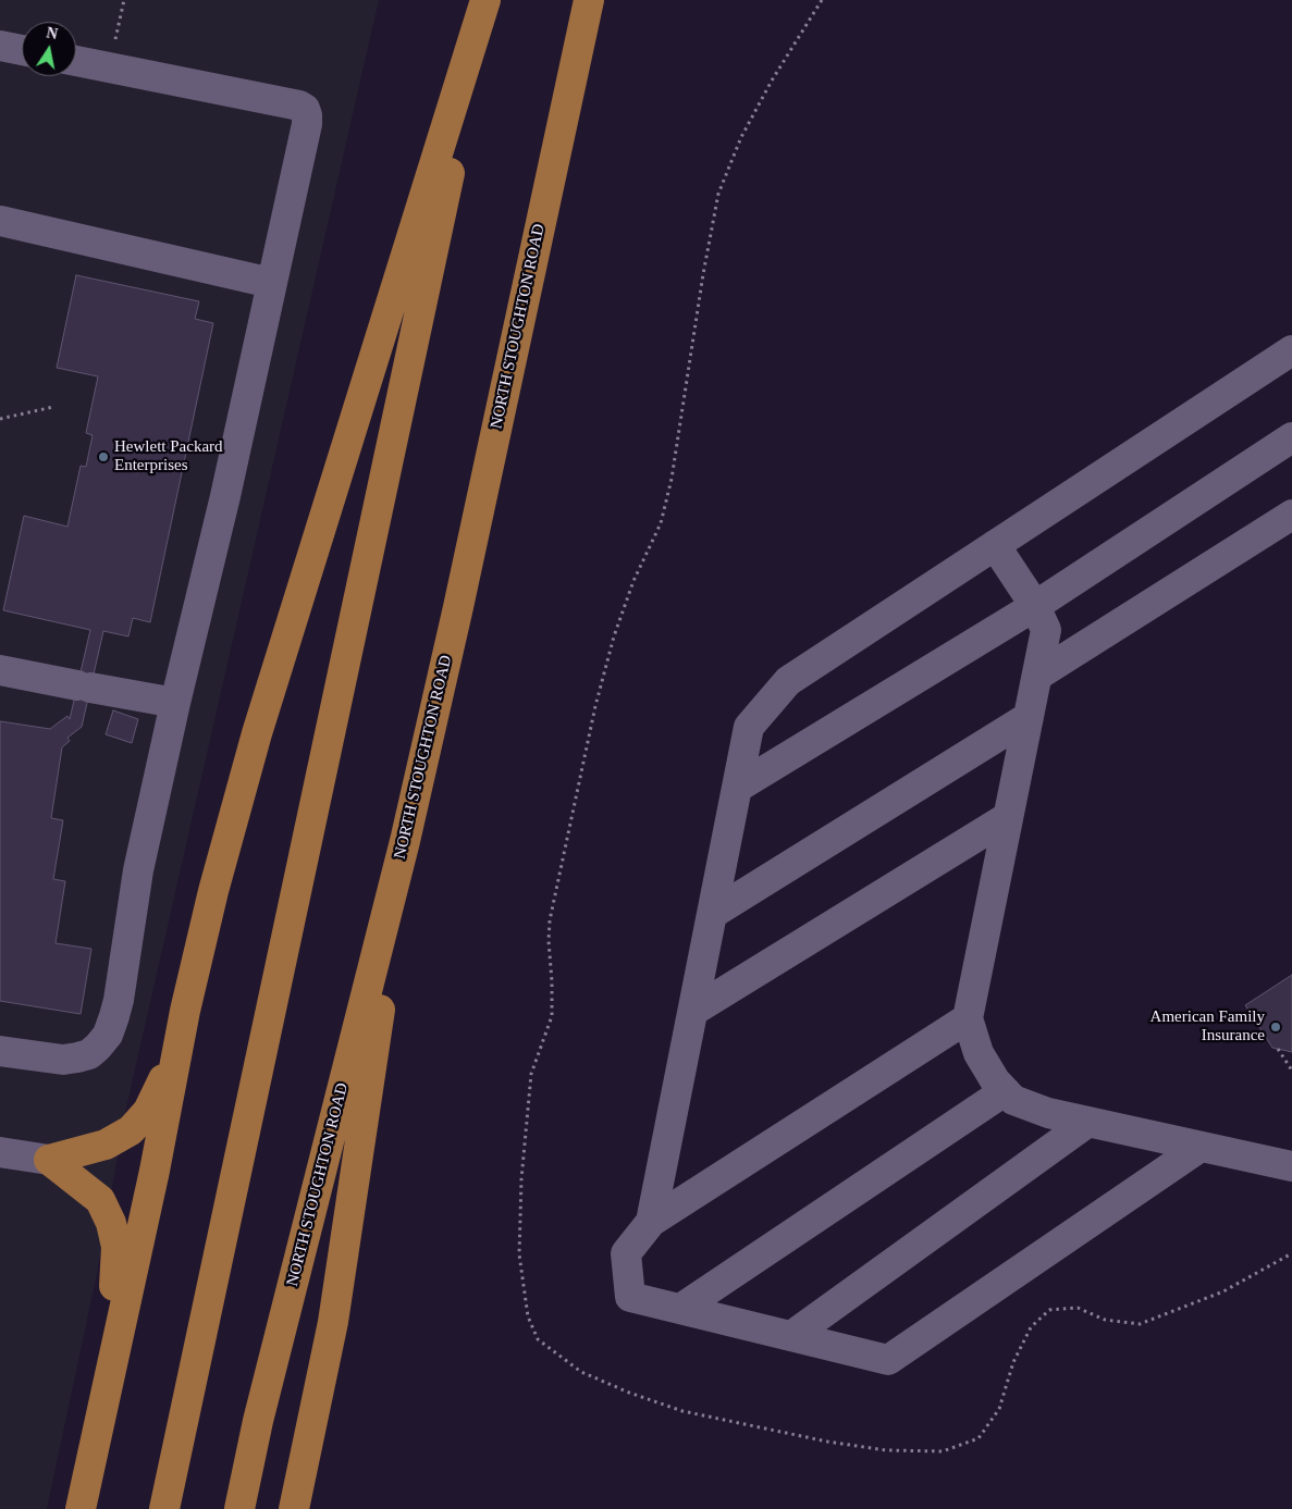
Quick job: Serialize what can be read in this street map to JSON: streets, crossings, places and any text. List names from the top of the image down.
{
  "streets": {
    "main road": ["NORTH STOUGHTON ROAD"]
  },
  "places": ["Hewlett Packard Enterprises", "American Family Insurance"],
  "north": "top"
}
